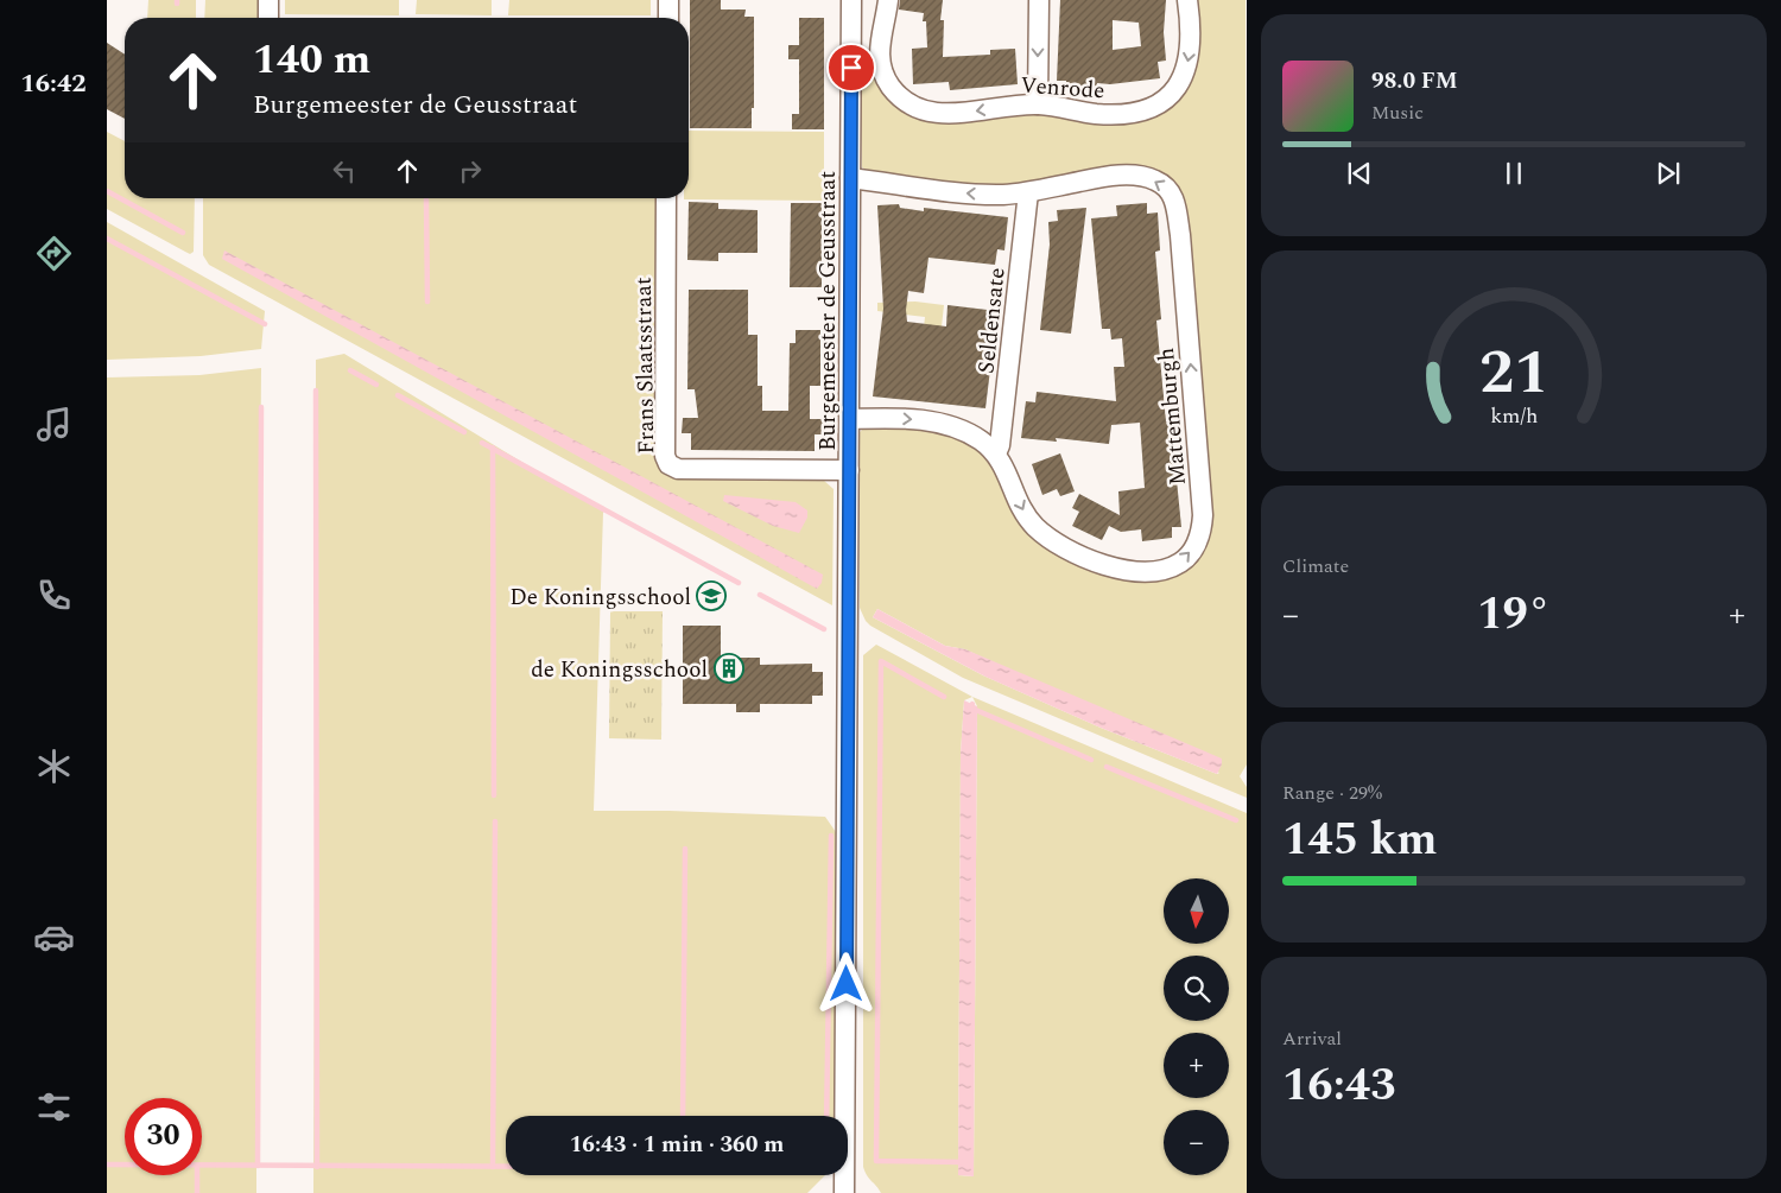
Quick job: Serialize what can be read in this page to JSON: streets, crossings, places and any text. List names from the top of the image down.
{
  "streets": {
    "street": [
      "Venrode",
      "Burgemeester de Geusstraat",
      "Seldensate",
      "Frans Slaatsstraat",
      "Mattemburgh"
    ]
  },
  "crossings": [
    ["Burgemeester de Geusstraat", "Frans Slaatsstraat"],
    ["Burgemeester de Geusstraat", "Mattemburgh"],
    ["Seldensate", "Mattemburgh"]
  ],
  "places": {
    "school or university": ["De Koningsschool"],
    "building": ["de Koningsschool"]
  },
  "north": "bottom",
  "page": {
    "tabs": "16:42",
    "turn": ["140 m", "Burgemeester de Geusstraat"],
    "song": ["98.0 FM", "Music"],
    "tile": [
      "Climate",
      ["Range · 29%", "145 km"],
      ["Arrival", "16:43"]
    ],
    "heat": ["−", "19°", "+"],
    "map_buttons": ["+", "−"],
    "limit": "30",
    "trip": "16:43 · 1 min · 360 m",
    "gauge": ["21", "km/h"]
  }
}
